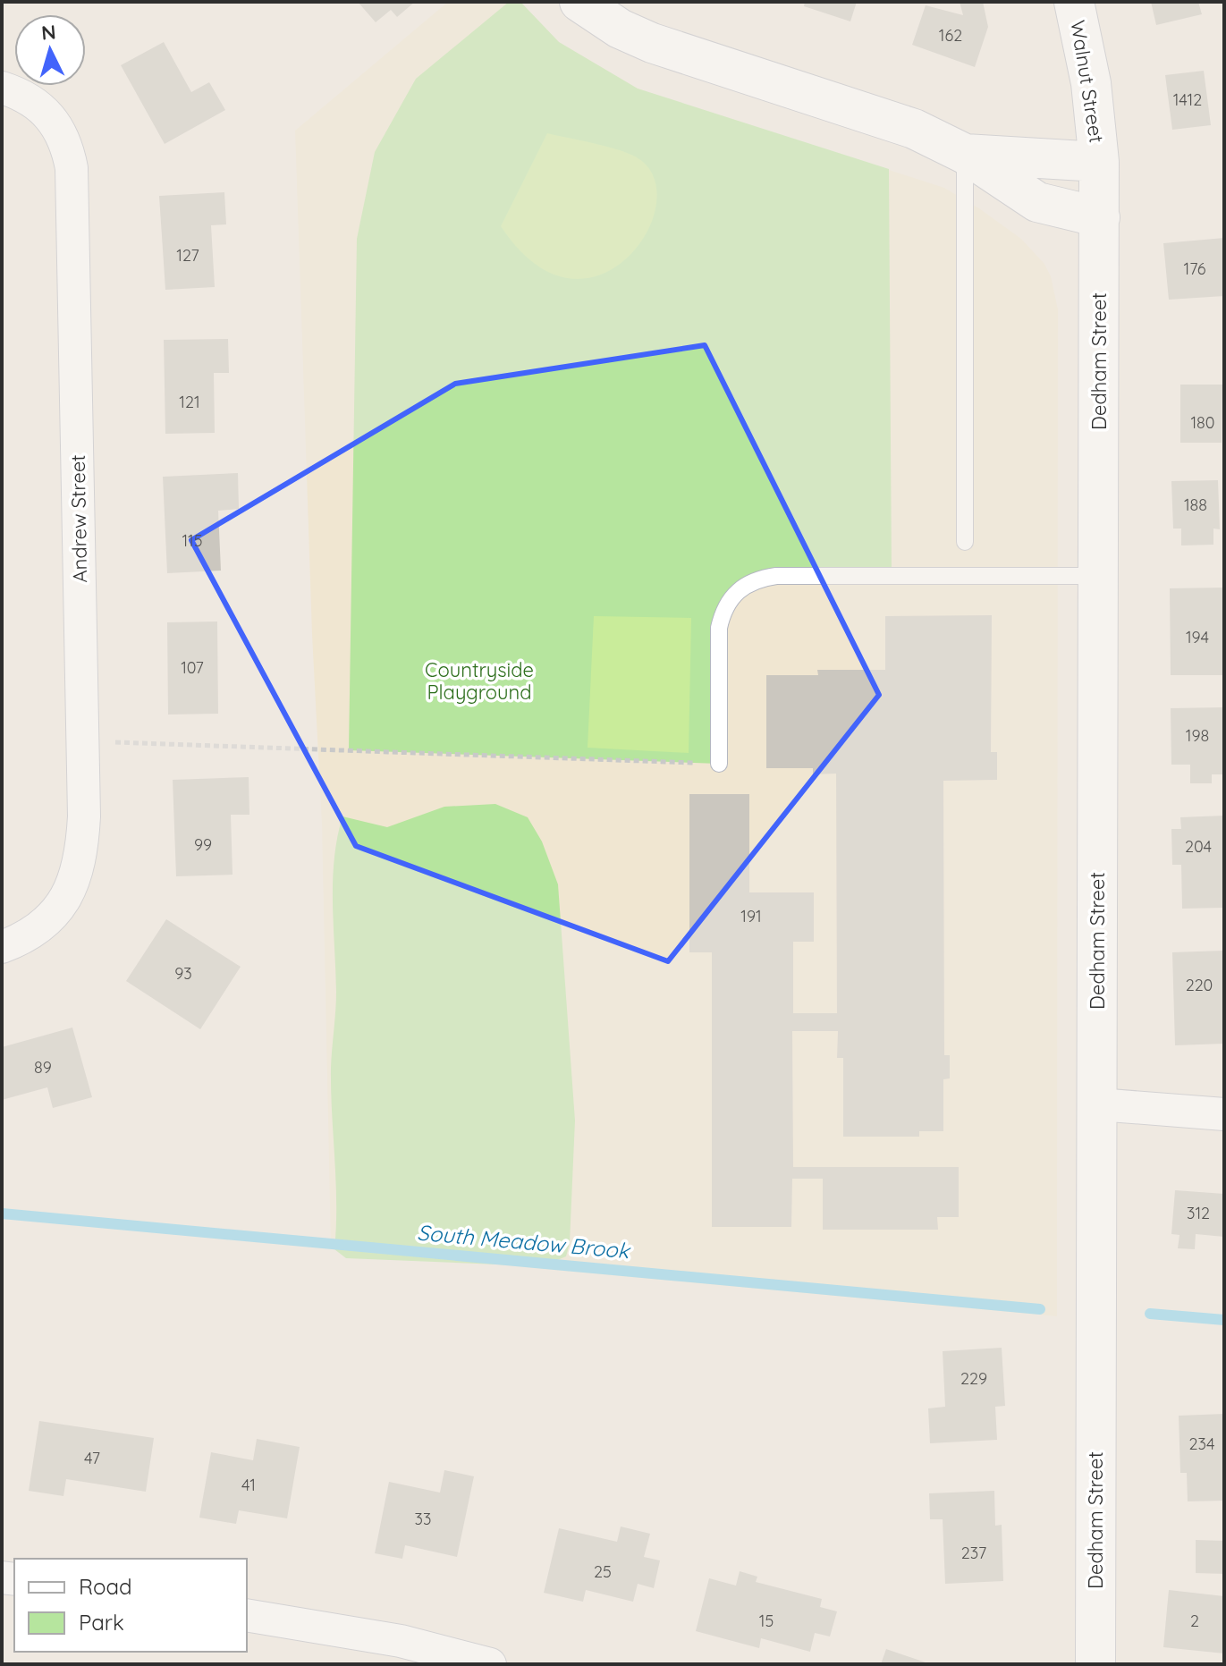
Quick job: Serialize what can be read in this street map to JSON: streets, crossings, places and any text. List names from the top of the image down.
{
  "streets": {
    "main road": ["Walnut Street", "Dedham Street"],
    "street": ["Andrew Street"]
  },
  "crossings": [
    ["Walnut Street", "Dedham Street"]
  ],
  "water": ["South Meadow Brook"],
  "parks": ["Countryside Playground"],
  "house_numbers": [
    "162",
    "1412",
    "127",
    "176",
    "121",
    "180",
    "188",
    "115",
    "194",
    "107",
    "198",
    "99",
    "204",
    "191",
    "93",
    "220",
    "89",
    "312",
    "229",
    "234",
    "47",
    "41",
    "33",
    "237",
    "25",
    "15",
    "2"
  ],
  "legend": ["Road", "Park"],
  "north": "top"
}
